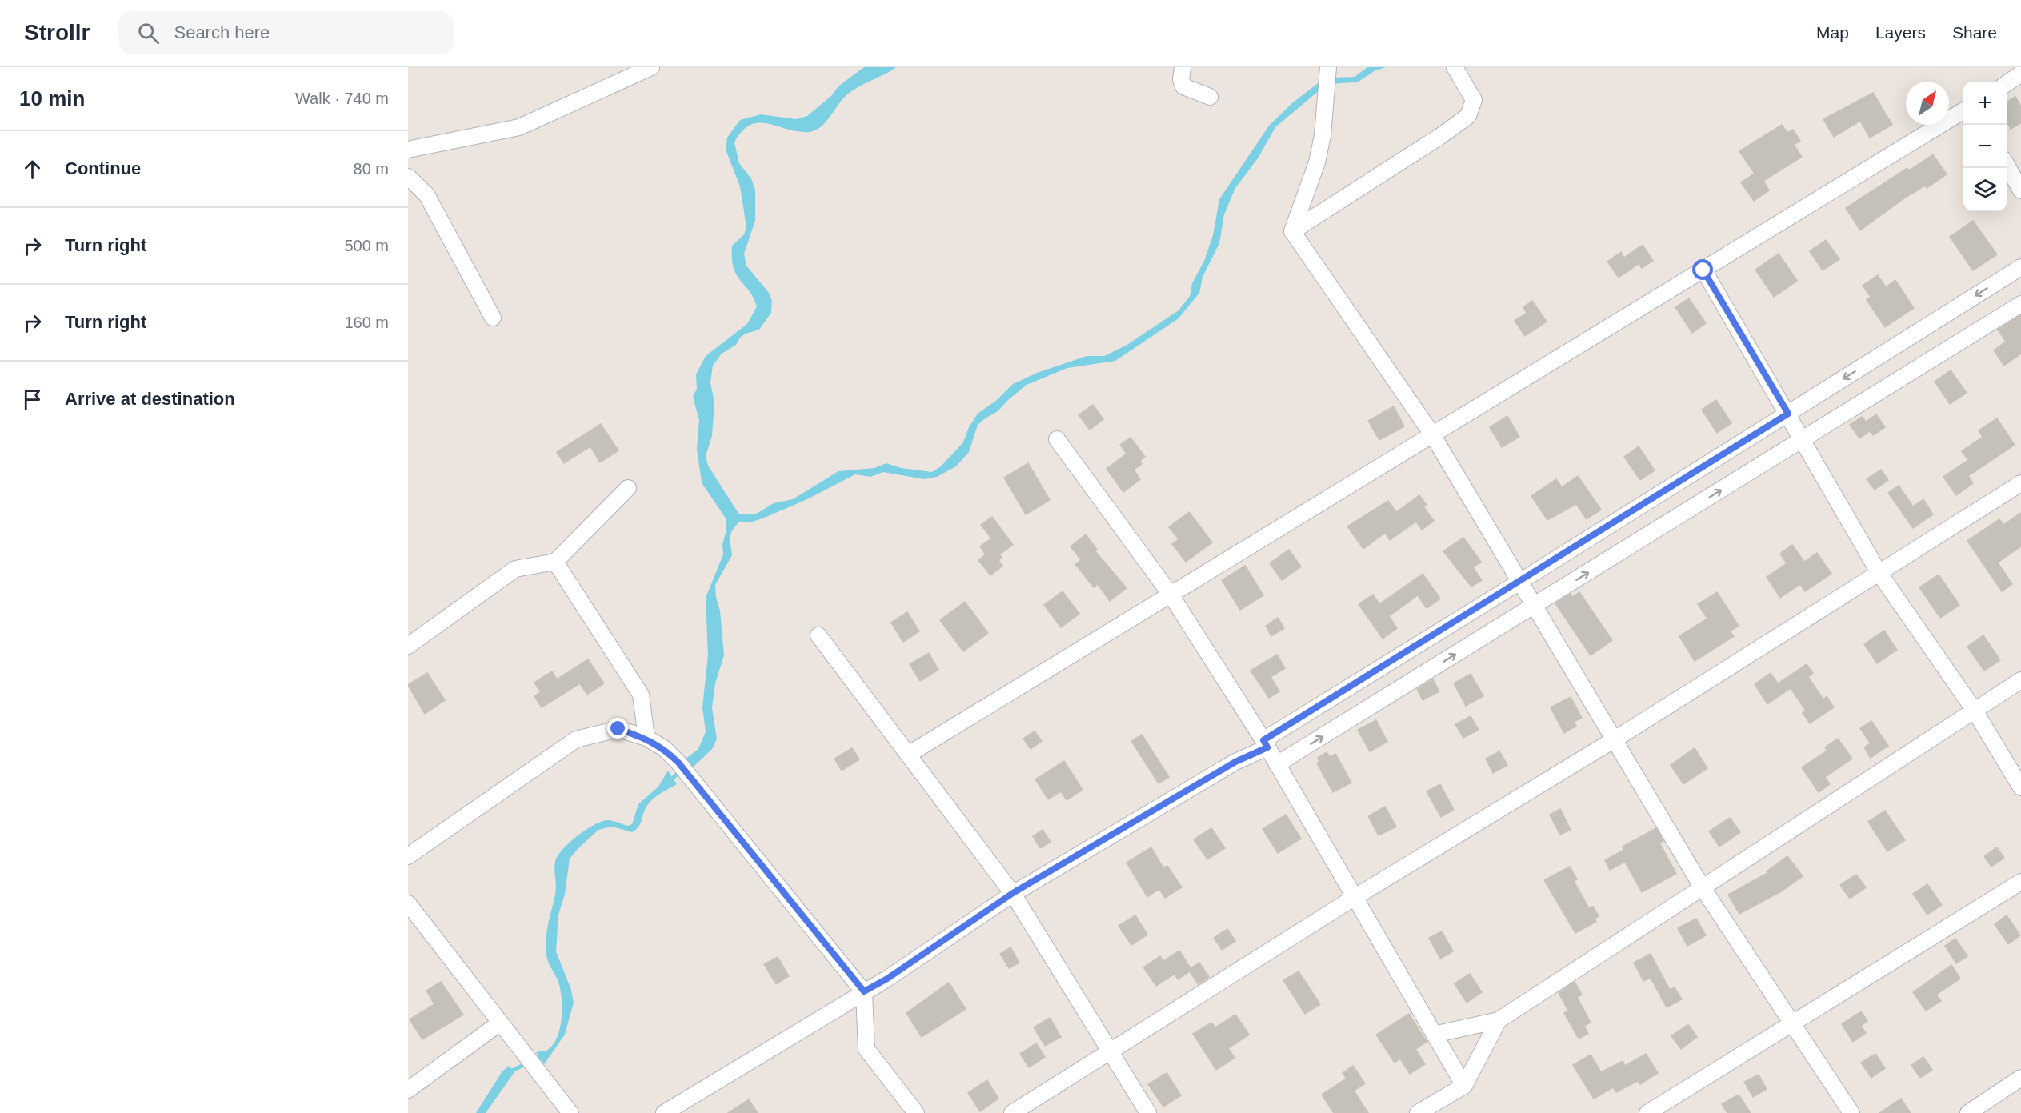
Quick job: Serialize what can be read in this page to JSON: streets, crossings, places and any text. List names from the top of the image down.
{
  "north": "top right",
  "page": {
    "header": "Strollr",
    "search": "Search here",
    "nav": ["Map", "Layers", "Share"],
    "heading": ["10 min", "Walk · 740 m"],
    "map_buttons": ["+", "−"],
    "list": [
      ["Continue", "80 m"],
      ["Turn right", "500 m"],
      ["Turn right", "160 m"],
      "Arrive at destination"
    ]
  }
}
